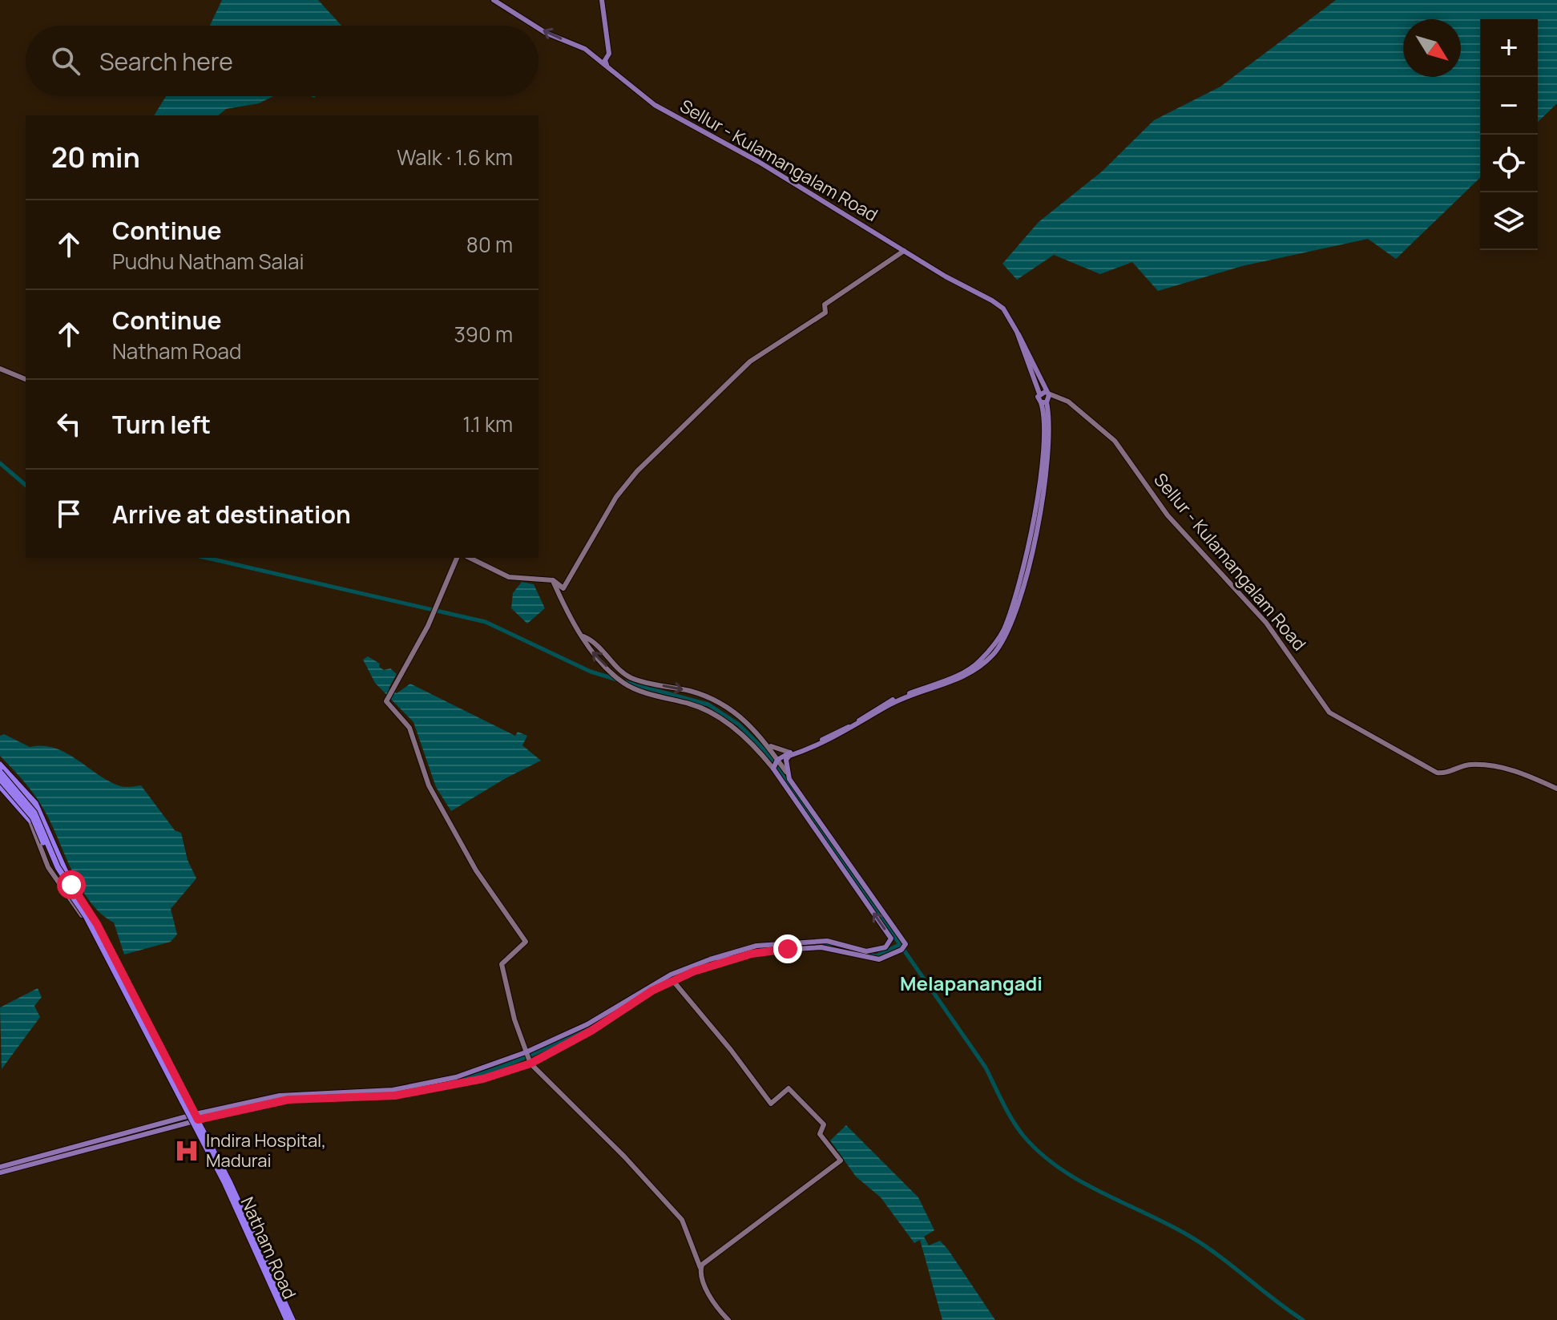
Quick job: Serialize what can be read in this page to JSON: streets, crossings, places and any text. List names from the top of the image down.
{
  "streets": {
    "main road": ["Sellur - Kulamangalam Road", "Natham Road"]
  },
  "districts": ["Melapanangadi"],
  "places": {
    "hospital": ["Indira Hospital, Madurai"]
  },
  "north": "bottom right",
  "page": {
    "map_buttons": ["+", "−"],
    "search": "Search here",
    "heading": ["20 min", "Walk · 1.6 km"],
    "list": [
      ["Continue", "Pudhu Natham Salai", "80 m"],
      ["Continue", "Natham Road", "390 m"],
      ["Turn left", "1.1 km"],
      "Arrive at destination"
    ]
  }
}
